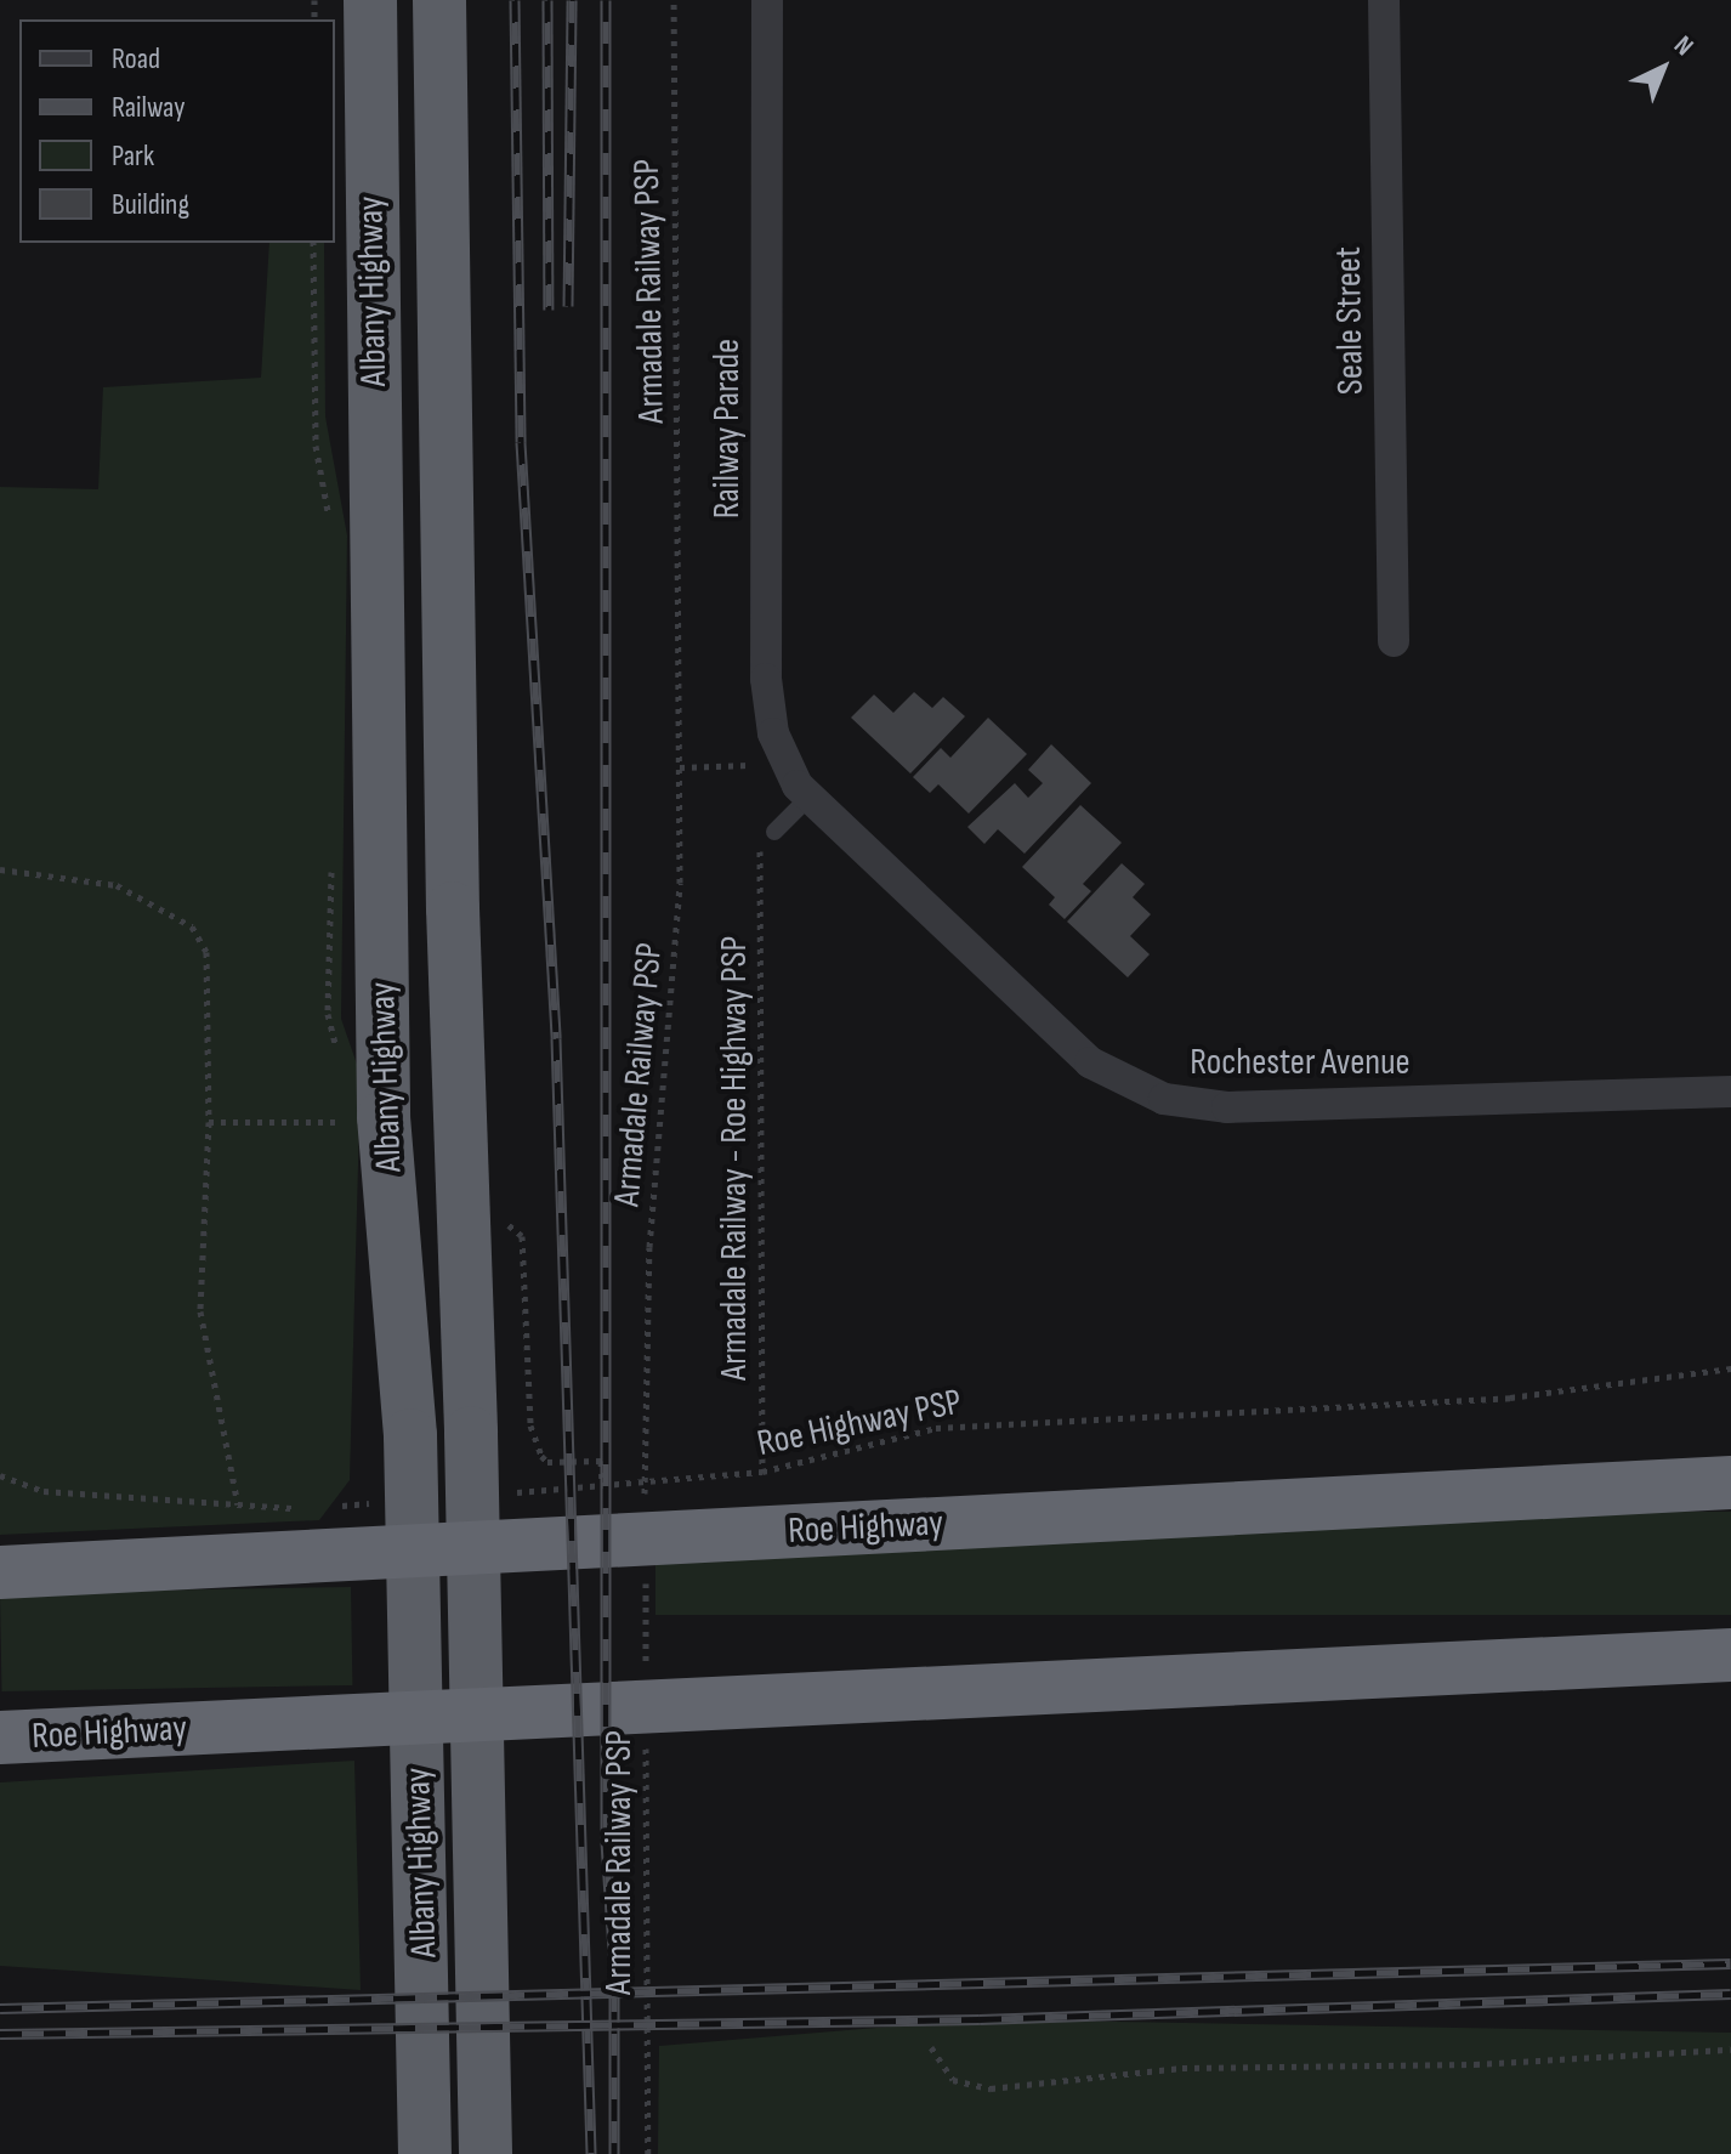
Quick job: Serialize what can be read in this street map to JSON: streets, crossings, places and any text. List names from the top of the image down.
{
  "streets": {
    "highway": ["Albany Highway", "Roe Highway"],
    "street": ["Seale Street", "Railway Parade", "Rochester Avenue"],
    "path": ["Armadale Railway PSP", "Armadale Railway - Roe Highway PSP", "Roe Highway PSP"]
  },
  "crossings": [
    ["Railway Parade", "Rochester Avenue"],
    ["Armadale Railway - Roe Highway PSP", "Roe Highway PSP"]
  ],
  "legend": [
    "Road",
    "Railway",
    "Park",
    "Building"
  ],
  "north": "top right"
}
